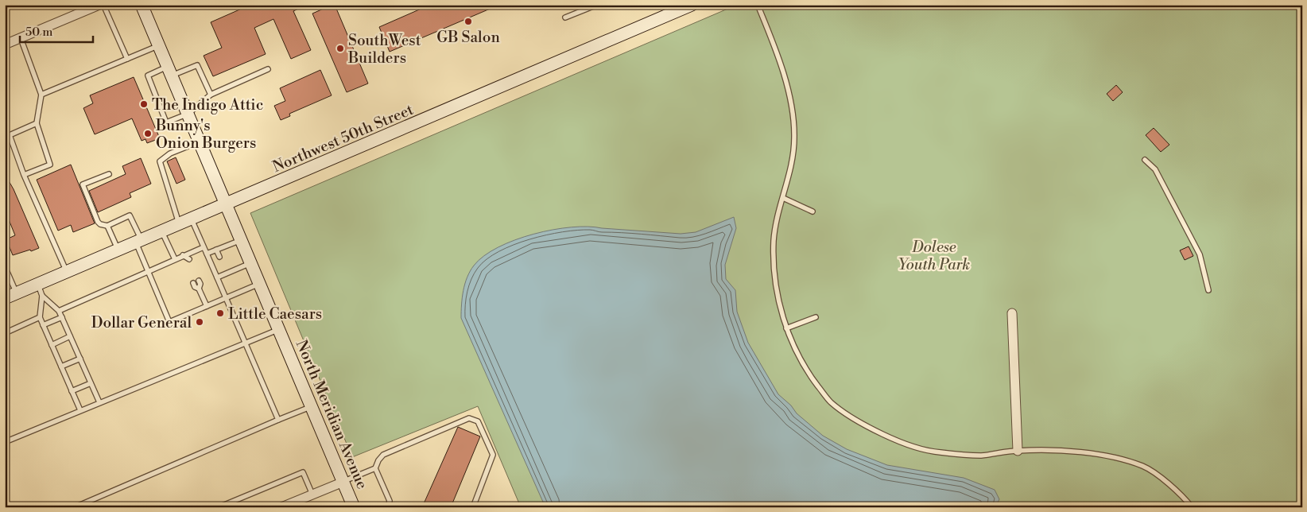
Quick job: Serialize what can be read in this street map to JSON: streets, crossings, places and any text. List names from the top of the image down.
{
  "streets": {
    "main road": ["Northwest 50th Street", "North Meridian Avenue"]
  },
  "crossings": [
    ["Northwest 50th Street", "North Meridian Avenue"]
  ],
  "parks": ["Dolese Youth Park"],
  "places": [
    "GB Salon",
    "SouthWest Builders",
    "The Indigo Attic",
    "Bunny's Onion Burgers",
    "Little Caesars",
    "Dollar General"
  ],
  "scale_bar": "50 m"
}
